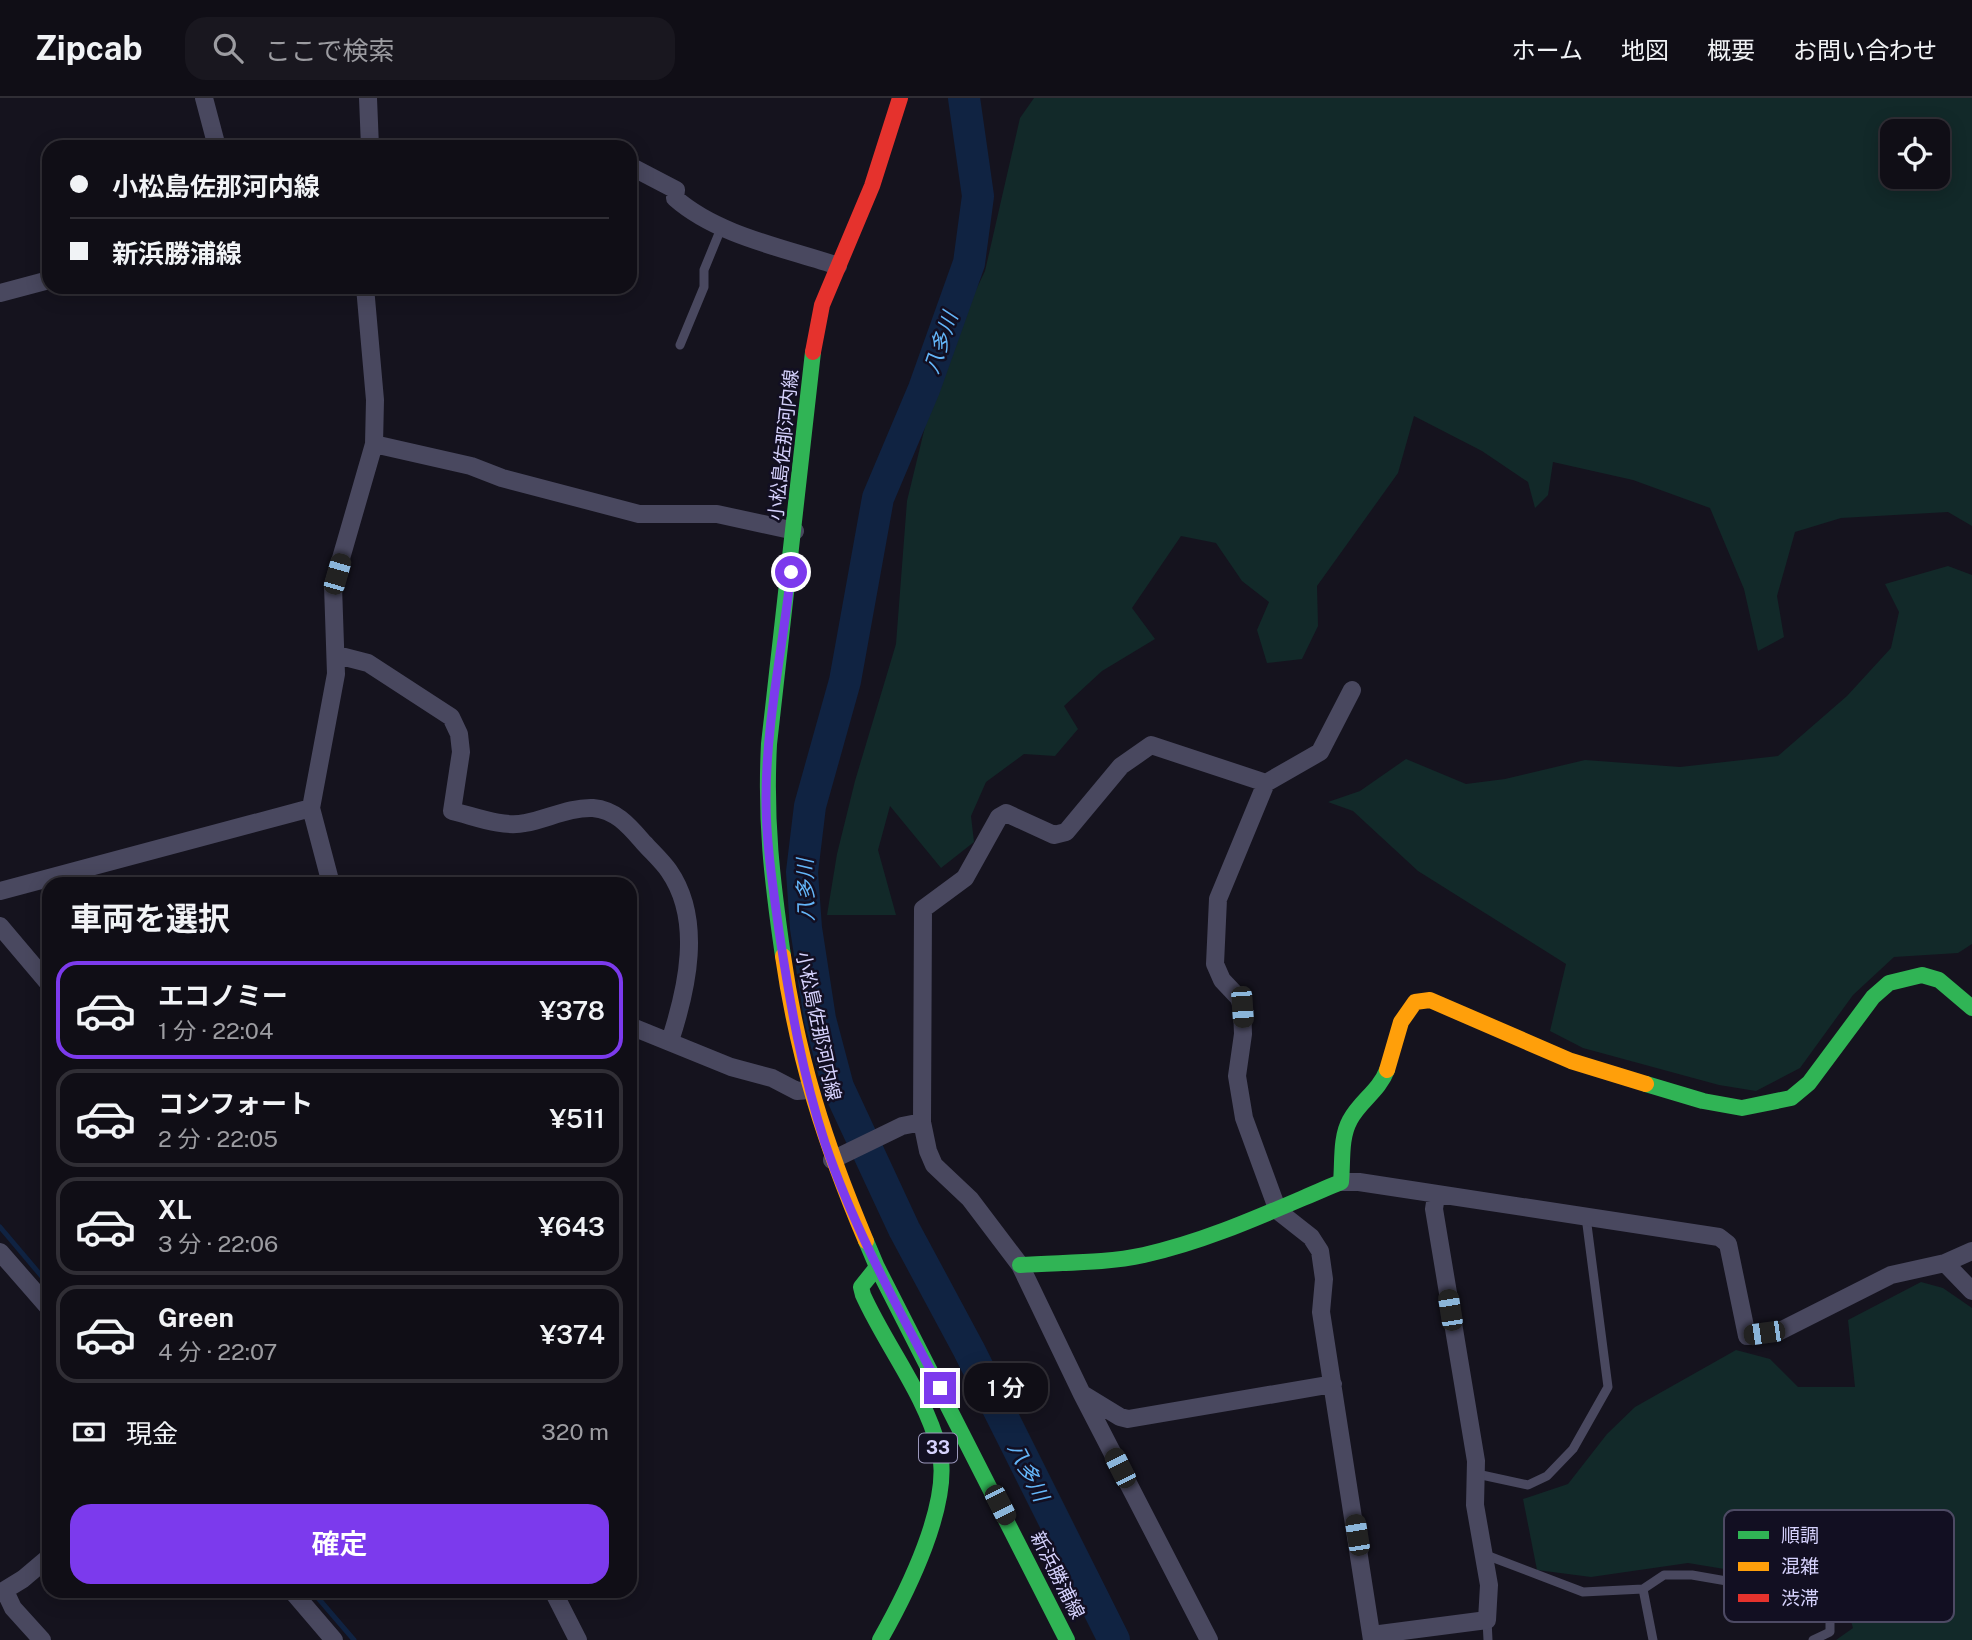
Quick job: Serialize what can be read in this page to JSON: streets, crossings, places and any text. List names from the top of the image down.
{
  "streets": {
    "main road": ["小松島佐那河内線", "33", "新浜勝浦線"]
  },
  "crossings": [
    ["小松島佐那河内線", "33"],
    ["小松島佐那河内線", "新浜勝浦線"],
    ["33", "新浜勝浦線"]
  ],
  "water": ["八多川"],
  "legend": ["順調", "混雑", "渋滞"],
  "page": {
    "header": "Zipcab",
    "search": "ここで検索",
    "nav": [
      "ホーム",
      "地図",
      "概要",
      "お問い合わせ"
    ],
    "banner": ["小松島佐那河内線", "新浜勝浦線"],
    "heading": "車両を選択",
    "list": [
      {
        "name": "エコノミー",
        "note": "1 分 · 22:04",
        "value": "¥378"
      },
      {
        "name": "コンフォート",
        "note": "2 分 · 22:05",
        "value": "¥511"
      },
      {
        "name": "XL",
        "note": "3 分 · 22:06",
        "value": "¥643"
      },
      {
        "name": "Green",
        "note": "4 分 · 22:07",
        "value": "¥374"
      }
    ],
    "bubble": "1 分",
    "pay": ["現金", "320 m"],
    "buttons": "確定"
  }
}
